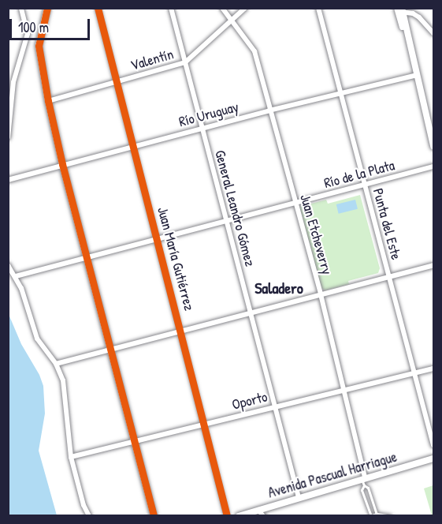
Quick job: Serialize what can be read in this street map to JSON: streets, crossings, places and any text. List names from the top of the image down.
{
  "streets": {
    "street": [
      "Valentín",
      "Río Uruguay",
      "Río de la Plata",
      "General Leandro Gómez",
      "Punta del Este",
      "Juan Etcheverry",
      "Juan María Gutiérrez",
      "Oporto",
      "Avenida Pascual Harriague"
    ]
  },
  "crossings": [
    ["Valentín", "General Leandro Gómez"],
    ["Valentín", "Juan Etcheverry"],
    ["Valentín", "Juan María Gutiérrez"],
    ["Río Uruguay", "General Leandro Gómez"],
    ["Río Uruguay", "Punta del Este"],
    ["Río Uruguay", "Juan Etcheverry"],
    ["Río Uruguay", "Juan María Gutiérrez"],
    ["Río de la Plata", "General Leandro Gómez"],
    ["Río de la Plata", "Punta del Este"],
    ["Río de la Plata", "Juan Etcheverry"],
    ["Río de la Plata", "Juan María Gutiérrez"],
    ["General Leandro Gómez", "Oporto"],
    ["General Leandro Gómez", "Avenida Pascual Harriague"],
    ["Punta del Este", "Oporto"],
    ["Juan Etcheverry", "Oporto"],
    ["Juan Etcheverry", "Avenida Pascual Harriague"],
    ["Juan María Gutiérrez", "Oporto"]
  ],
  "districts": ["Saladero"],
  "scale_bar": "100 m"
}
